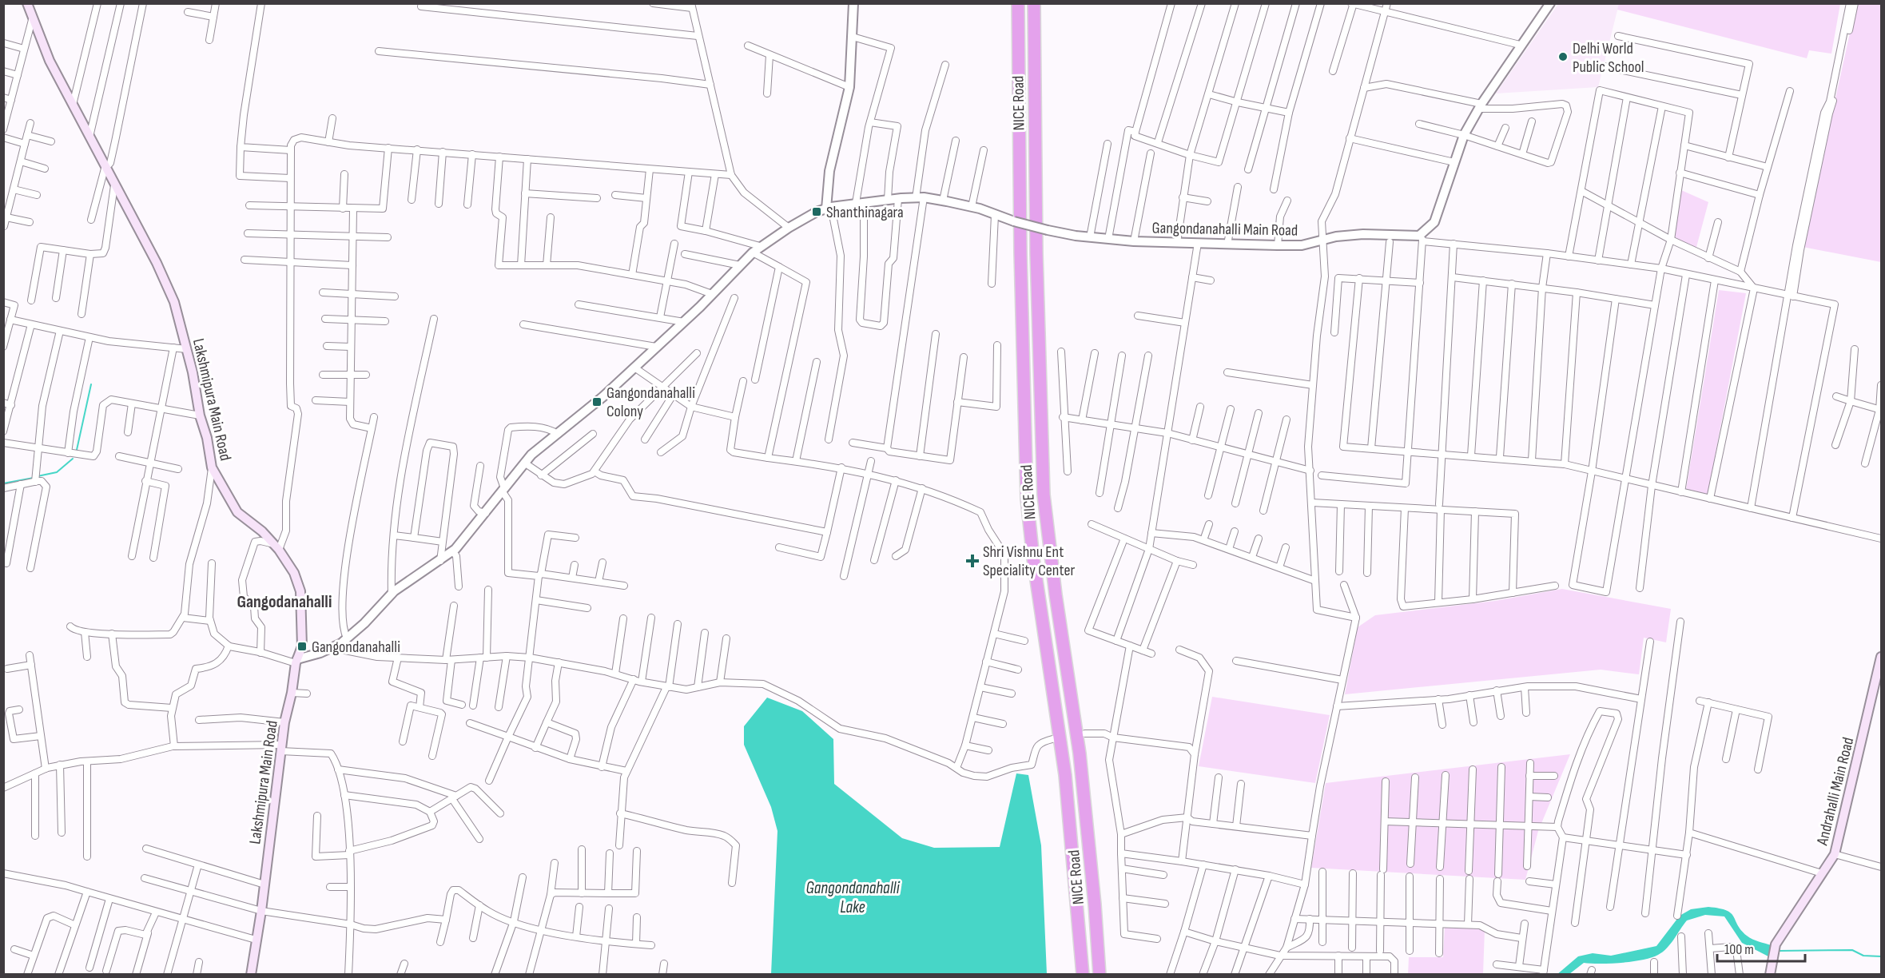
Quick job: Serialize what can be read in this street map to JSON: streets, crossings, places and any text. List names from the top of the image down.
{
  "streets": {
    "highway": ["NICE Road"],
    "main road": ["Lakshmipura Main Road", "Andrahalli Main Road"],
    "street": ["Gangondanahalli Main Road"]
  },
  "crossings": [
    ["Gangondanahalli Main Road", "Lakshmipura Main Road"]
  ],
  "districts": ["Gangodanahalli"],
  "water": ["Gangondanahalli Lake"],
  "places": {
    "other": ["Delhi World Public School"],
    "transit": ["Shanthinagara", "Gangondanahalli Colony", "Gangondanahalli"],
    "health": ["Shri Vishnu Ent Speciality Center"]
  },
  "scale_bar": "100 m"
}
